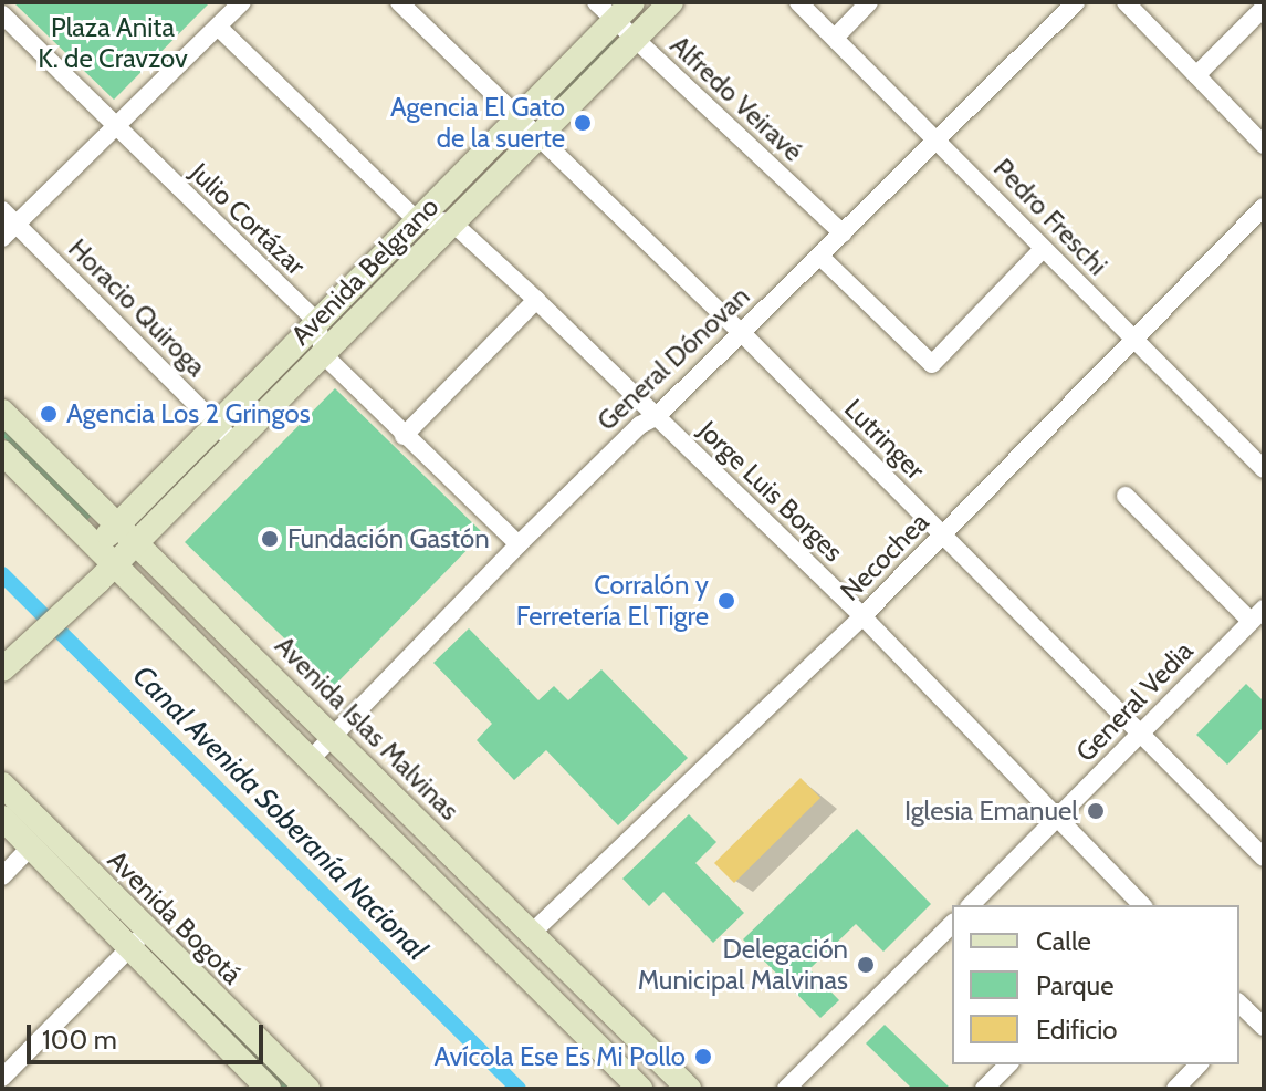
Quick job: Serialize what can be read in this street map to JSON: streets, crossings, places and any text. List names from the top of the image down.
{
  "streets": {
    "main road": ["Avenida Belgrano", "Avenida Islas Malvinas", "Avenida Bogotá"],
    "street": [
      "Alfredo Veiravé",
      "Pedro Freschi",
      "Julio Cortázar",
      "Horacio Quiroga",
      "General Dónovan",
      "Lutringer",
      "Jorge Luis Borges",
      "Necochea",
      "General Vedia"
    ]
  },
  "crossings": [
    ["Alfredo Veiravé", "Avenida Belgrano"],
    ["Alfredo Veiravé", "General Dónovan"],
    ["Pedro Freschi", "General Dónovan"],
    ["Pedro Freschi", "Necochea"],
    ["Julio Cortázar", "Avenida Belgrano"],
    ["Avenida Belgrano", "Horacio Quiroga"],
    ["Avenida Belgrano", "Lutringer"],
    ["Avenida Belgrano", "Jorge Luis Borges"],
    ["Avenida Belgrano", "Avenida Islas Malvinas"],
    ["General Dónovan", "Lutringer"],
    ["General Dónovan", "Jorge Luis Borges"],
    ["General Dónovan", "Avenida Islas Malvinas"],
    ["Lutringer", "Necochea"],
    ["Lutringer", "General Vedia"],
    ["Jorge Luis Borges", "Necochea"],
    ["Jorge Luis Borges", "General Vedia"],
    ["Necochea", "Avenida Islas Malvinas"]
  ],
  "water": ["Canal Avenida Soberanía Nacional"],
  "parks": ["Plaza Anita K. de Cravzov"],
  "places": [
    "Agencia El Gato de la suerte",
    "Agencia Los 2 Gringos",
    "Fundación Gastón",
    "Corralón y Ferretería El Tigre",
    "Iglesia Emanuel",
    "Delegación Municipal Malvinas",
    "Avícola Ese Es Mi Pollo"
  ],
  "legend": ["Calle", "Parque", "Edificio"],
  "scale_bar": "100 m"
}
